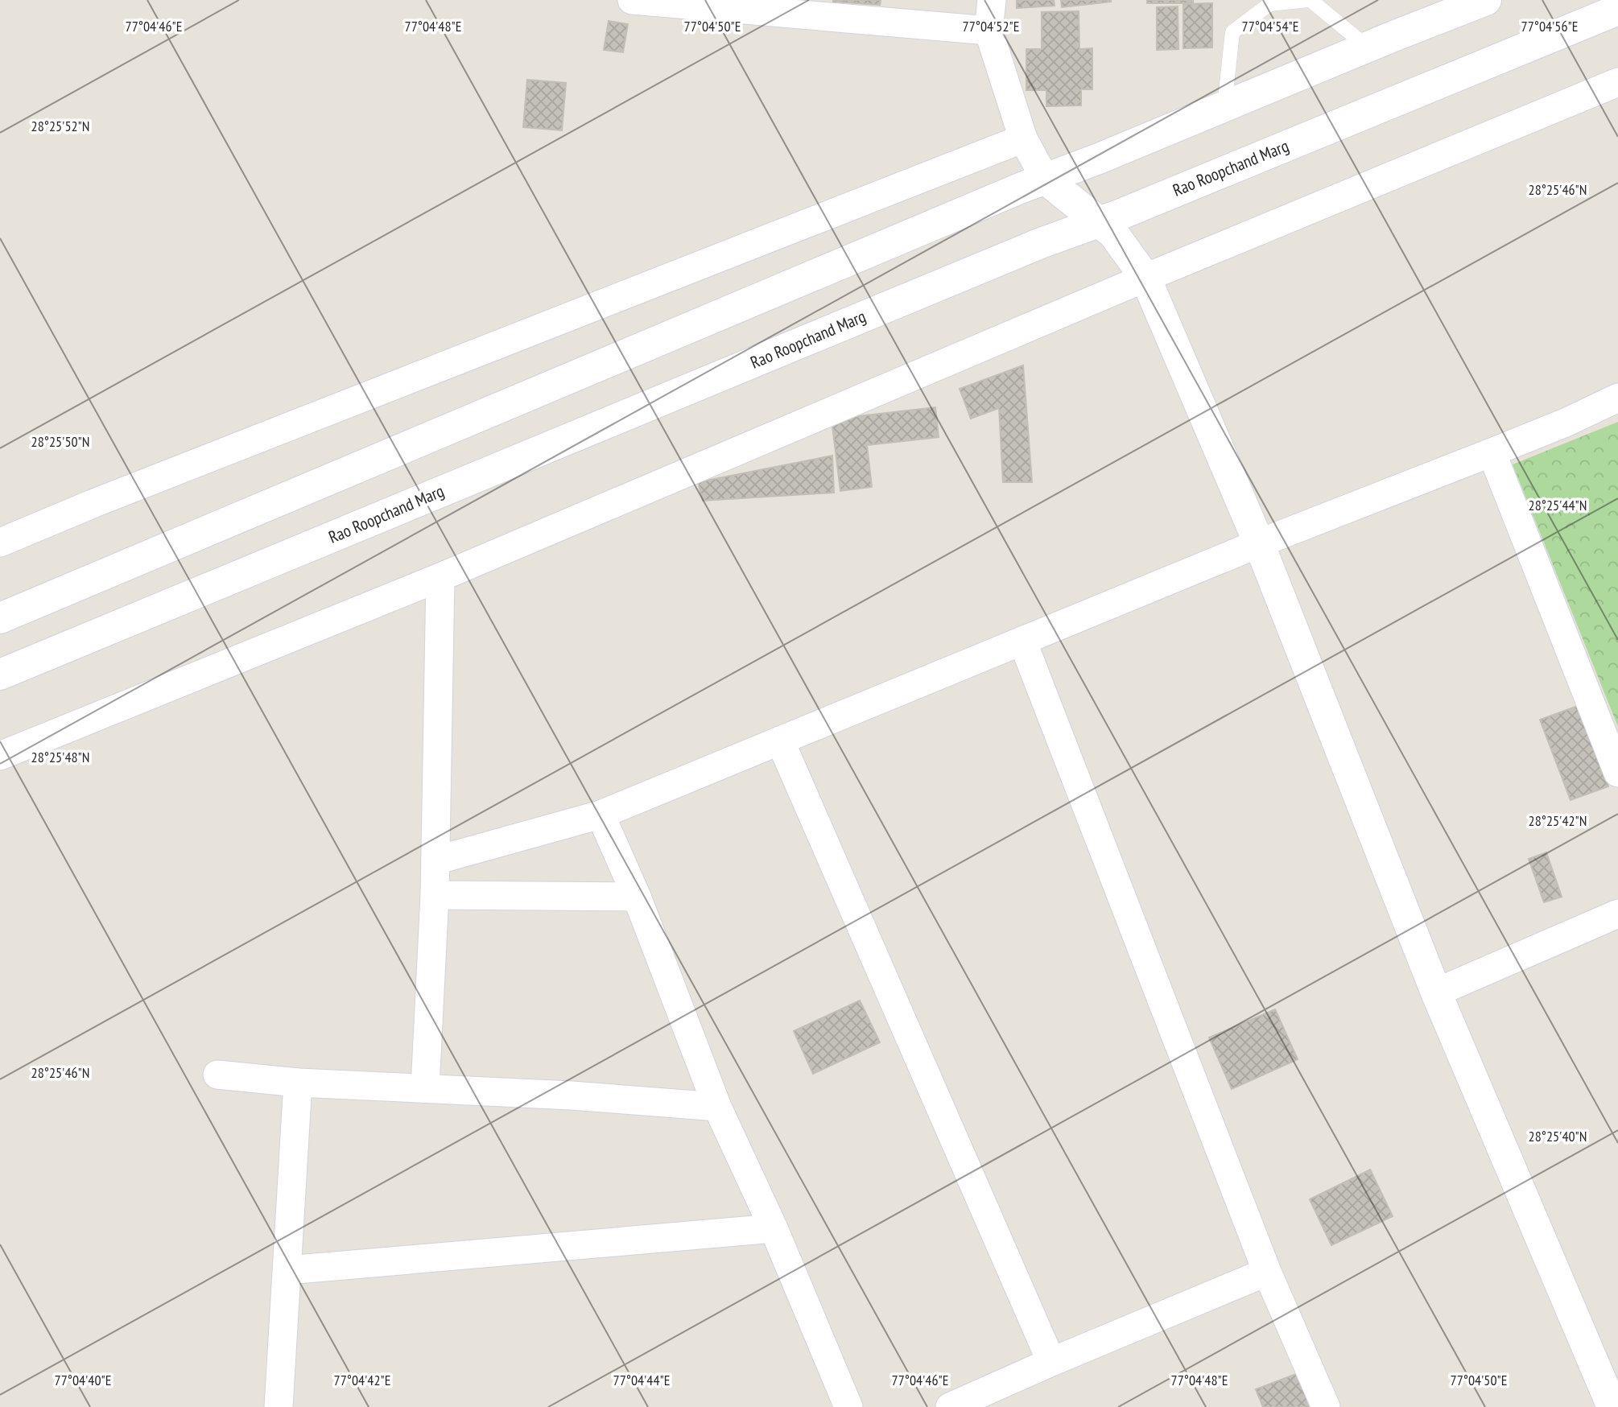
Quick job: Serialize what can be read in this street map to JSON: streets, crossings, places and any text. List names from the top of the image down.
{
  "streets": {
    "main road": ["Rao Roopchand Marg"]
  },
  "coordinates": [
    "77°04'56\"E",
    "77°04'46\"E",
    "77°04'48\"E",
    "77°04'50\"E",
    "77°04'52\"E",
    "77°04'54\"E",
    "28°25'52\"N",
    "28°25'46\"N",
    "28°25'50\"N",
    "28°25'44\"N",
    "28°25'48\"N",
    "28°25'42\"N",
    "28°25'40\"N",
    "77°04'40\"E",
    "77°04'42\"E",
    "77°04'44\"E"
  ]
}
